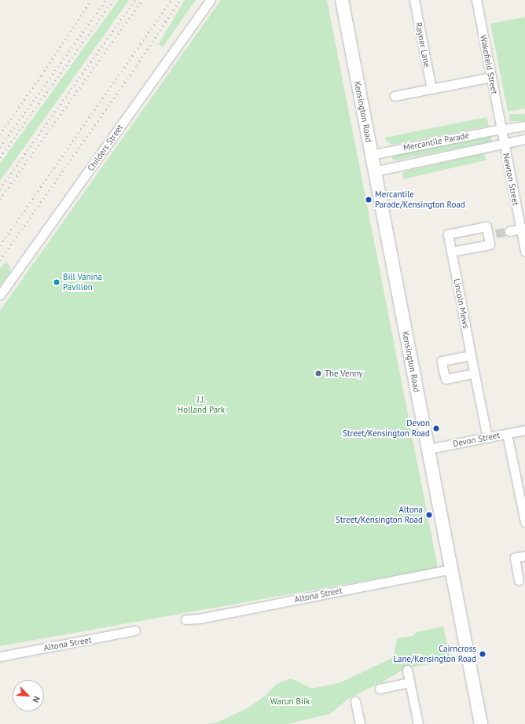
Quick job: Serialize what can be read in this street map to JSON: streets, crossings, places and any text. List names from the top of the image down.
{
  "streets": {
    "street": [
      "Rayner Lane",
      "Wakefield Street",
      "Kensington Road",
      "Mercantile Parade",
      "Childers Street",
      "Newton Street",
      "Lincoln Mews",
      "Devon Street",
      "Altona Street"
    ]
  },
  "crossings": [
    ["Wakefield Street", "Mercantile Parade"],
    ["Kensington Road", "Mercantile Parade"],
    ["Kensington Road", "Devon Street"],
    ["Kensington Road", "Altona Street"],
    ["Mercantile Parade", "Newton Street"],
    ["Lincoln Mews", "Devon Street"]
  ],
  "parks": ["J.J. Holland Park", "Warun Biik"],
  "places": [
    "Mercantile Parade/Kensington Road",
    "Bill Vanina Pavillon",
    "The Venny",
    "Devon Street/Kensington Road",
    "Altona Street/Kensington Road",
    "Cairncross Lane/Kensington Road"
  ],
  "north": "bottom right"
}
